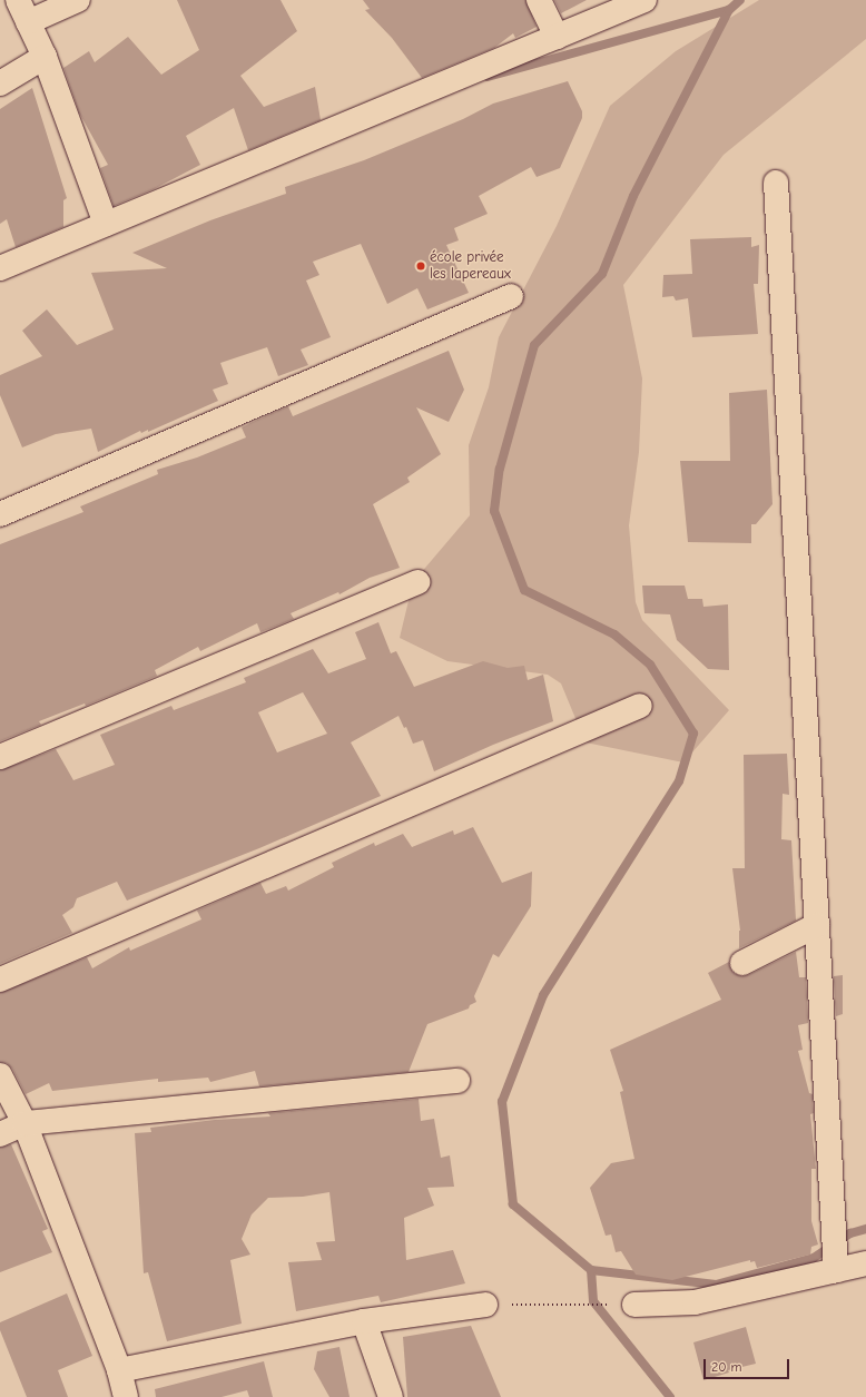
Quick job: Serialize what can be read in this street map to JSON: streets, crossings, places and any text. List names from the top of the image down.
{
  "places": ["école privée les lapereaux"],
  "scale_bar": "20 m"
}
